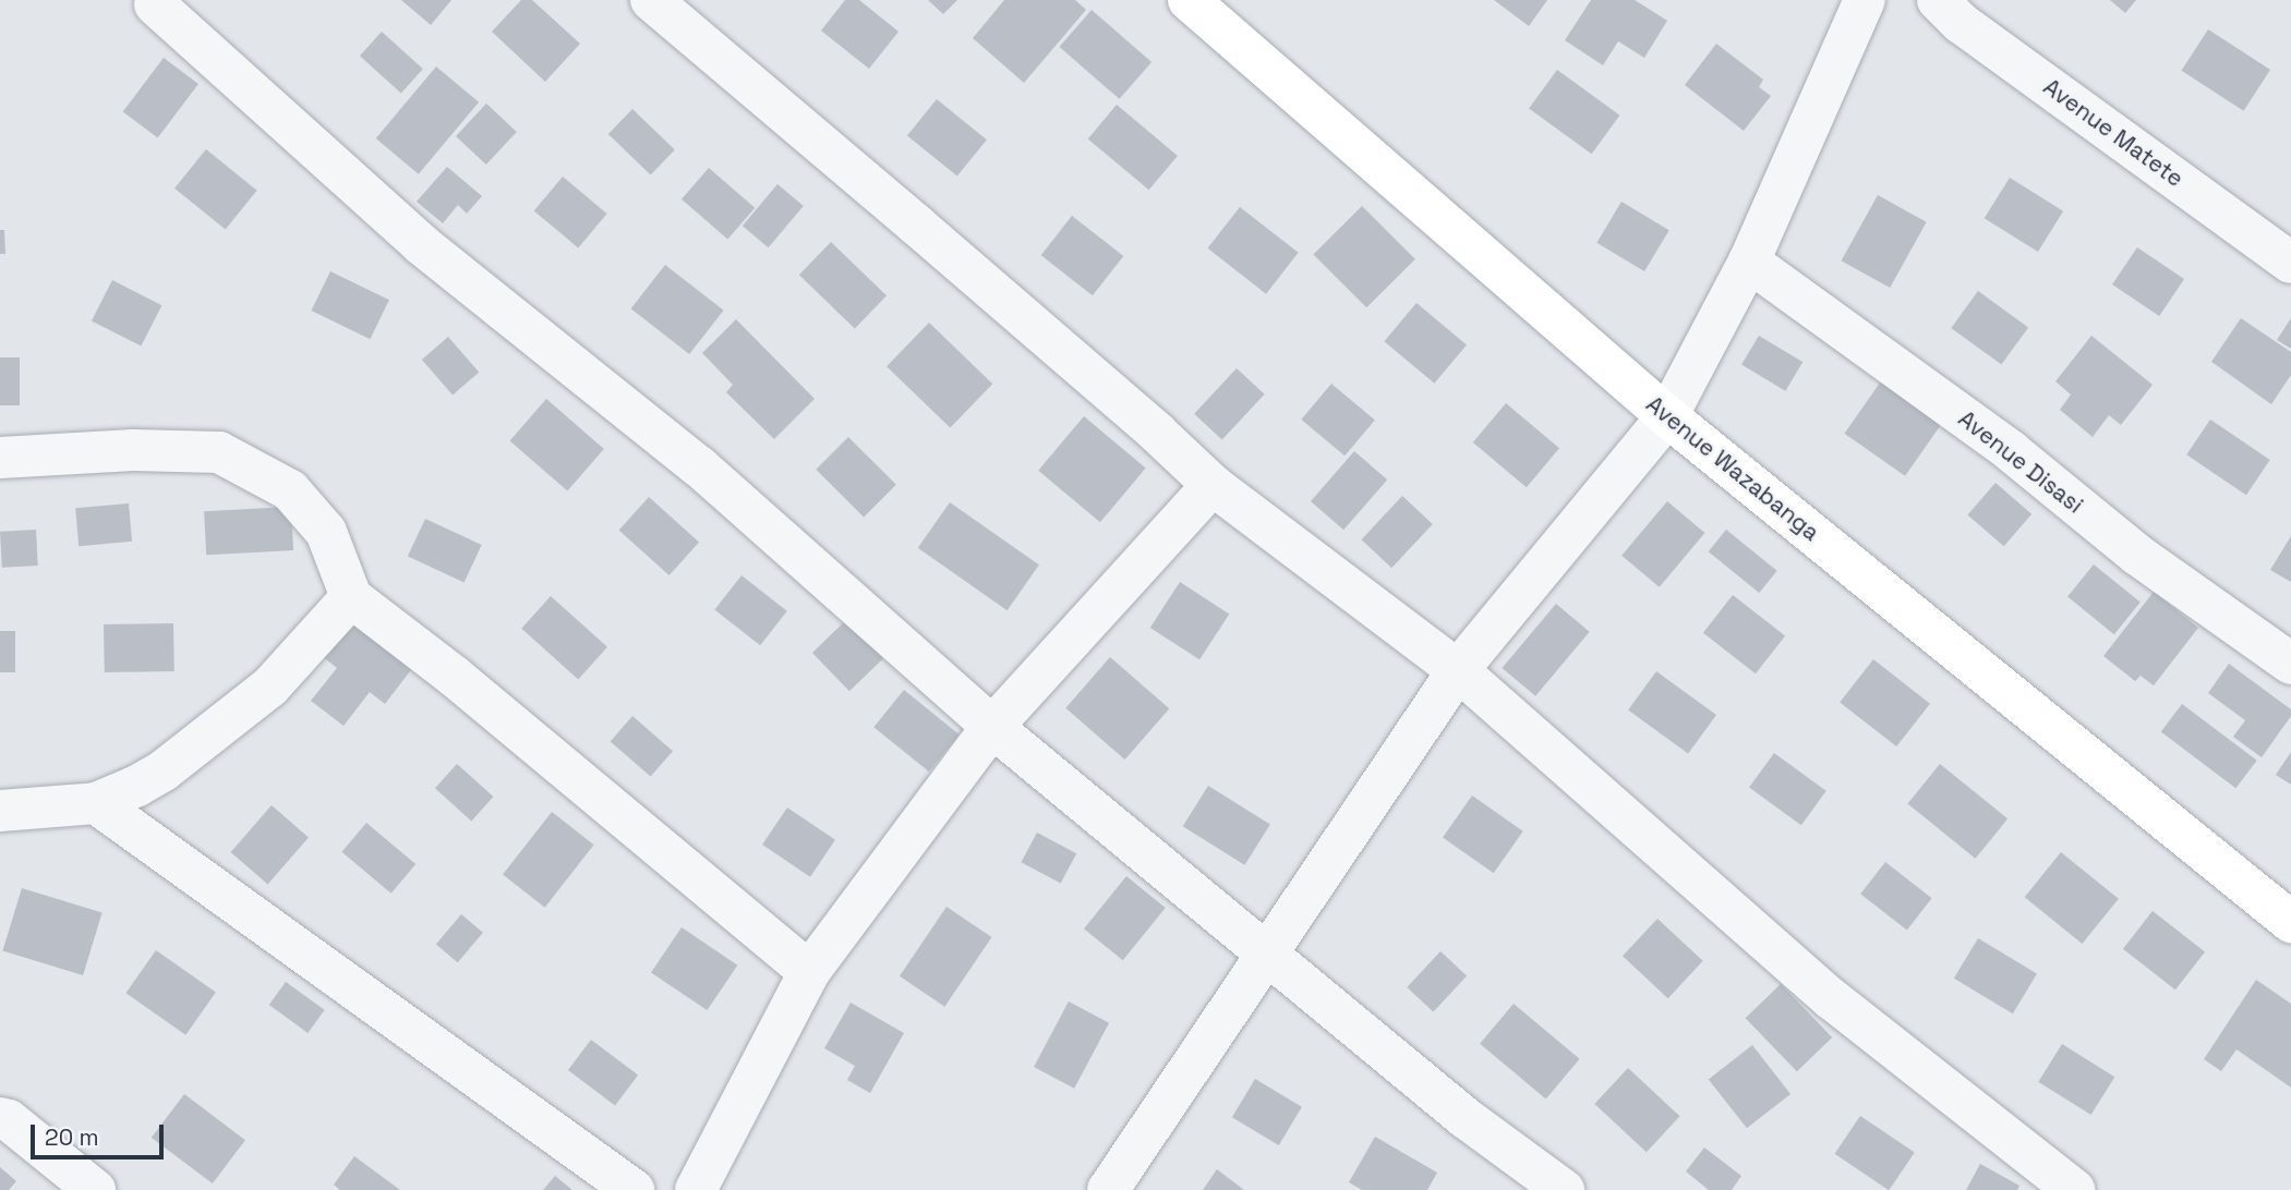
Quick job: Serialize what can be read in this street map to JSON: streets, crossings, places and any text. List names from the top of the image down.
{
  "streets": {
    "main road": ["Avenue Wazabanga"],
    "street": ["Avenue Matete", "Avenue Disasi"]
  },
  "scale_bar": "20 m"
}
